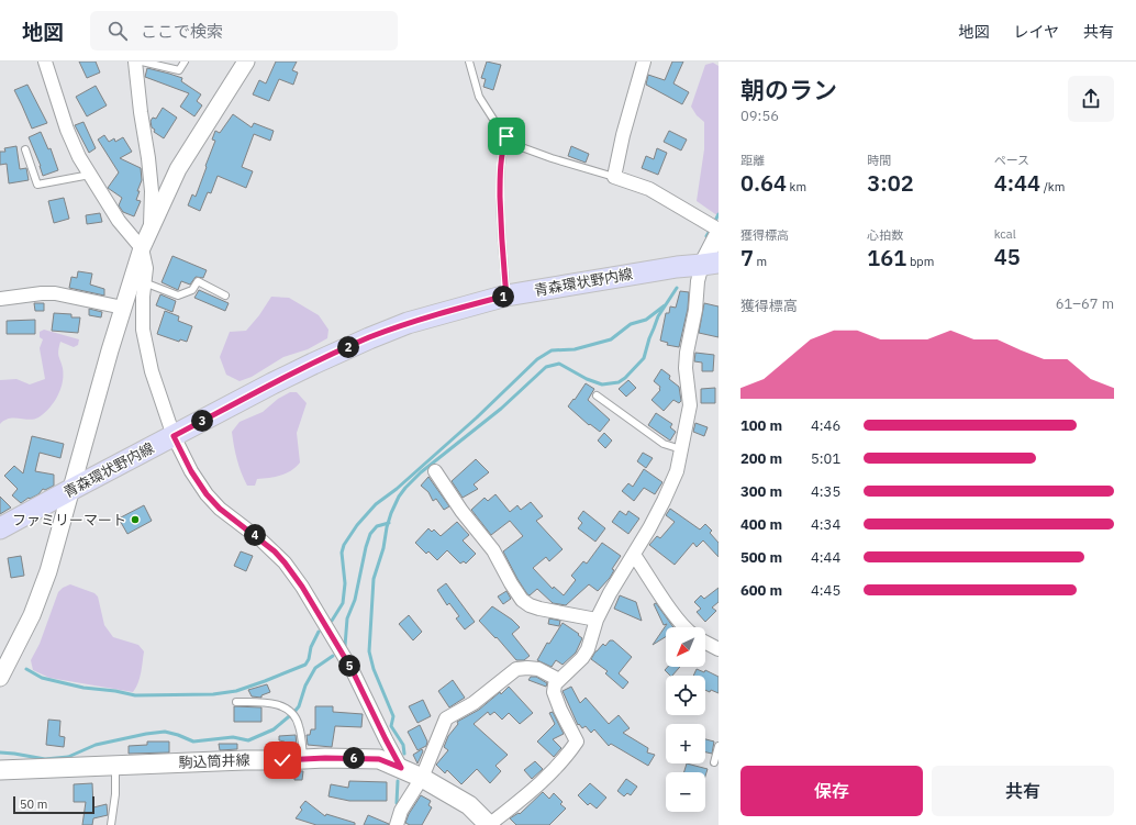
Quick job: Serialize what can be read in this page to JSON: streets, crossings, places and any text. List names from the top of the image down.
{
  "streets": {
    "main road": ["青森環状野内線", "駒込筒井線"]
  },
  "places": ["ファミリーマート"],
  "scale_bar": "50 m",
  "north": "bottom left",
  "page": {
    "header": "地図",
    "search": "ここで検索",
    "nav": ["地図", "レイヤ", "共有"],
    "heading": ["朝のラン", "09:56"],
    "stats": [
      ["距離", "0.64 km"],
      ["時間", "3:02"],
      ["ペース", "4:44 /km"],
      ["獲得標高", "7 m"],
      ["心拍数", "161 bpm"],
      ["kcal", "45"]
    ],
    "pins": [
      "1",
      "2",
      "3",
      "4",
      "5",
      "6"
    ],
    "chart": ["獲得標高", "61–67 m"],
    "list": [
      {
        "name": "100 m",
        "note": "4:46"
      },
      {
        "name": "200 m",
        "note": "5:01"
      },
      {
        "name": "300 m",
        "note": "4:35"
      },
      {
        "name": "400 m",
        "note": "4:34"
      },
      {
        "name": "500 m",
        "note": "4:44"
      },
      {
        "name": "600 m",
        "note": "4:45"
      }
    ],
    "map_buttons": ["+", "−"],
    "buttons": ["保存", "共有"],
    "scale": "50 m"
  }
}
